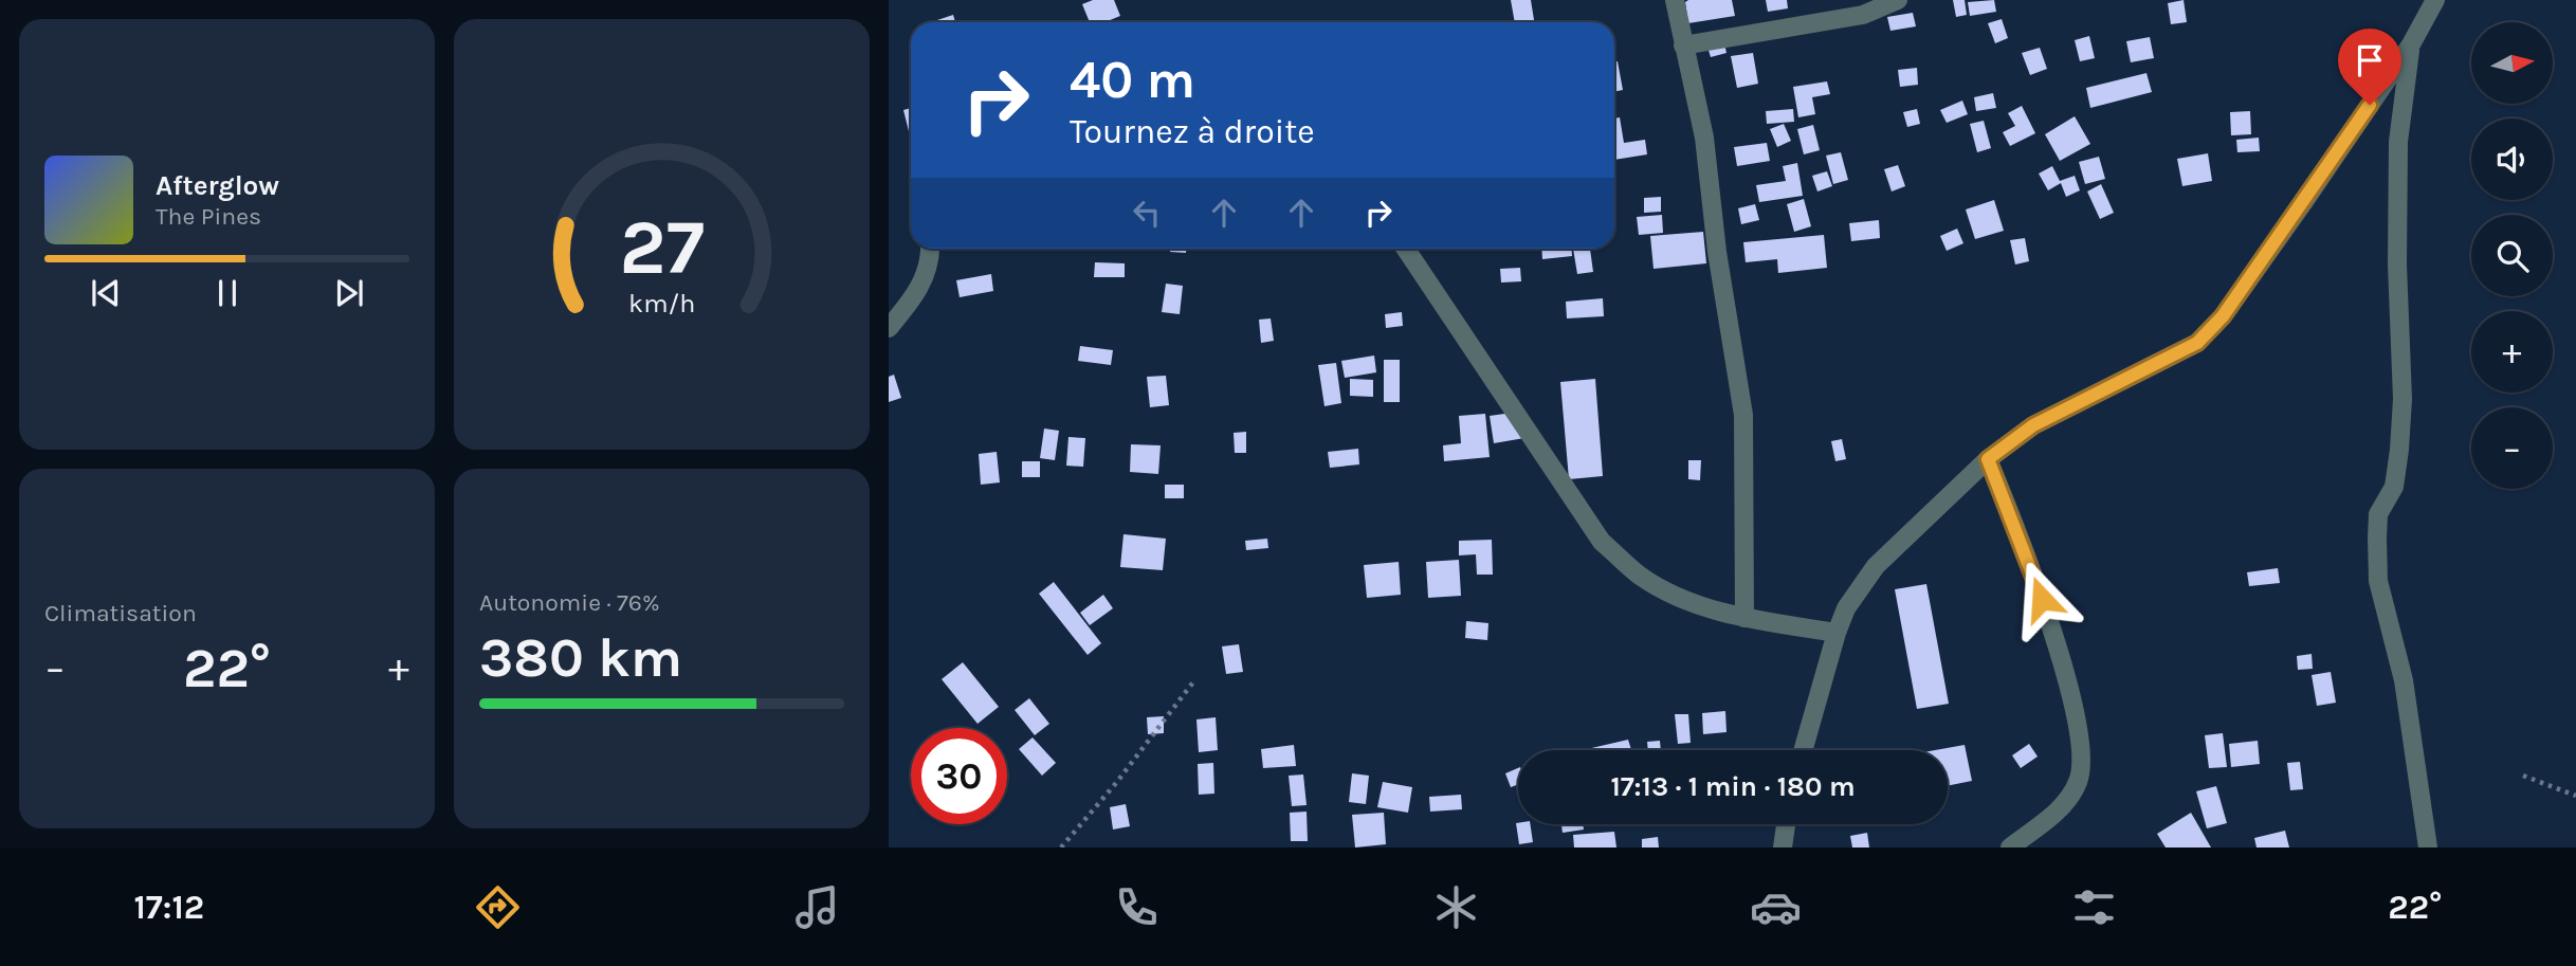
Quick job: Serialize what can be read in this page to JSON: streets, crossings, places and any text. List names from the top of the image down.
{
  "north": "right",
  "page": {
    "map_buttons": ["+", "−"],
    "turn": ["40 m", "Tournez à droite"],
    "song": ["Afterglow", "The Pines"],
    "tile": [
      "Climatisation",
      ["Autonomie · 76%", "380 km"]
    ],
    "heat": ["−", "22°", "+"],
    "limit": "30",
    "trip": "17:13 · 1 min · 180 m",
    "tabs": ["17:12", "22°"],
    "gauge": ["27", "km/h"]
  }
}
